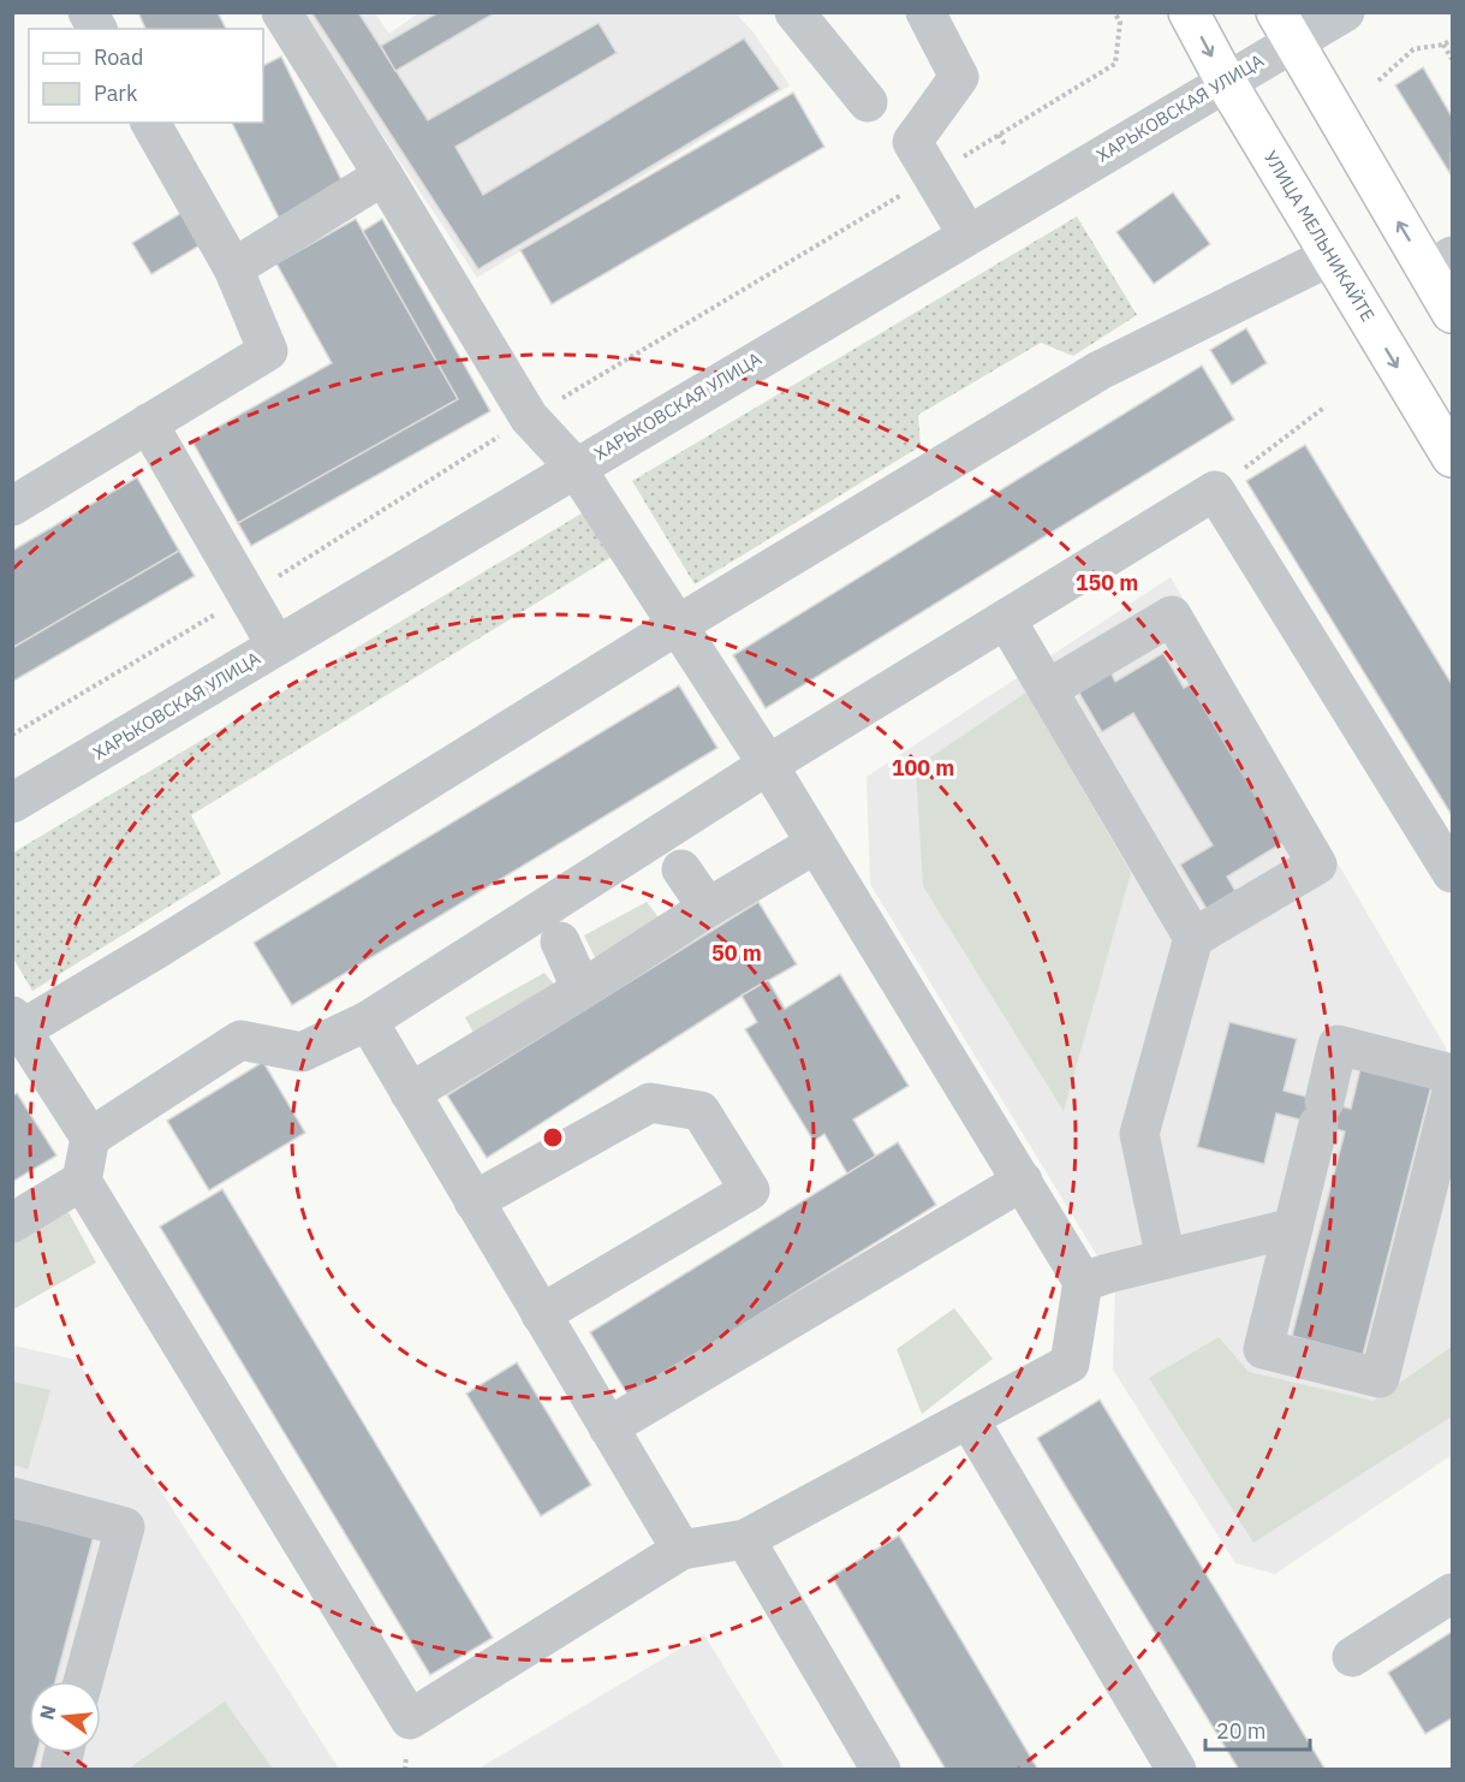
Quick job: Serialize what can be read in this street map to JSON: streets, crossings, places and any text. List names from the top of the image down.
{
  "streets": {
    "main road": ["УЛИЦА МЕЛЬНИКАЙТЕ"],
    "street": ["ХАРЬКОВСКАЯ УЛИЦА"]
  },
  "crossings": [
    ["ХАРЬКОВСКАЯ УЛИЦА", "УЛИЦА МЕЛЬНИКАЙТЕ"]
  ],
  "legend": ["Road", "Park"],
  "scale_bar": "20 m",
  "north": "left",
  "rings": ["150 m", "100 m", "50 m"]
}
